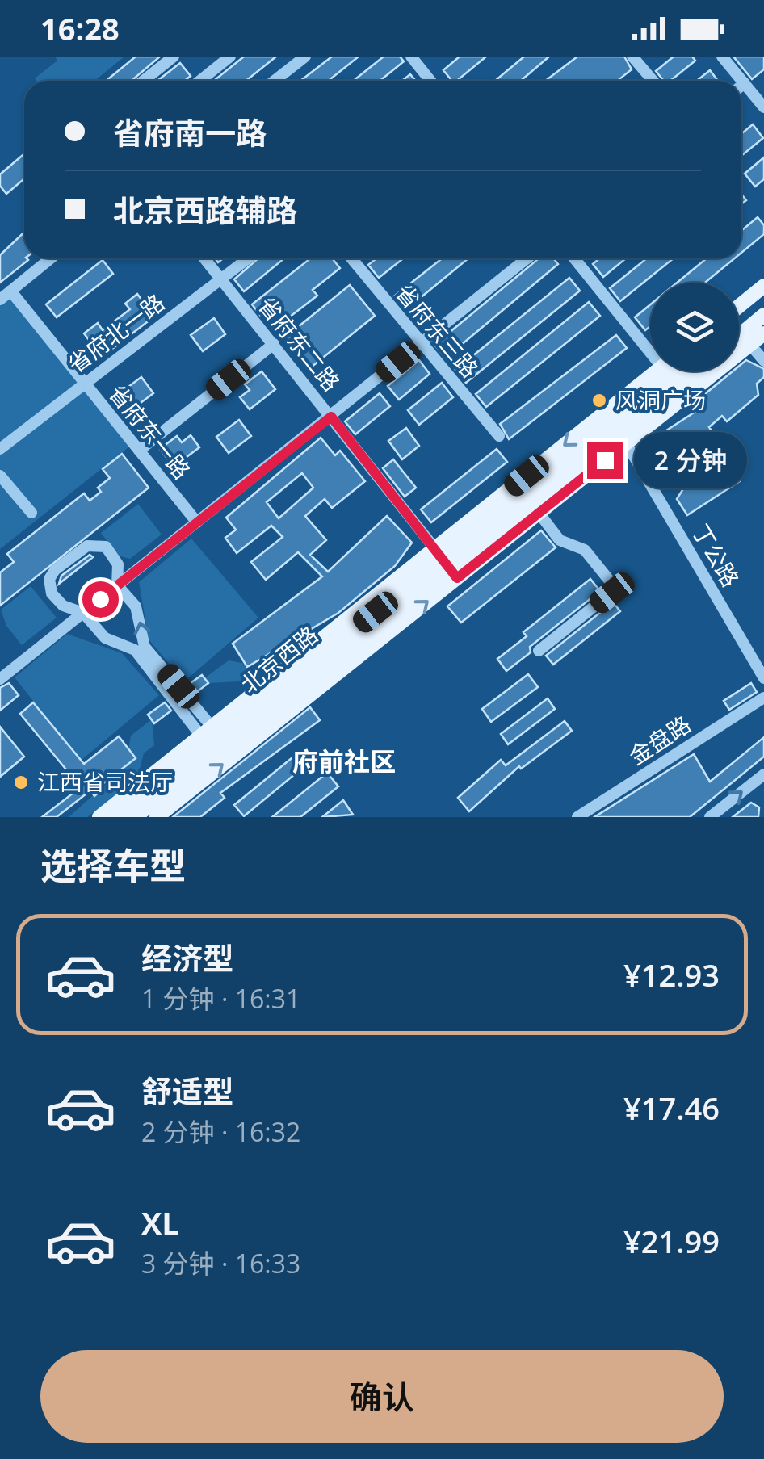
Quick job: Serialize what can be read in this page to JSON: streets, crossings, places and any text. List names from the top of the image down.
{
  "streets": {
    "main road": ["北京西路"],
    "street": [
      "省府东三路",
      "省府北一路",
      "省府东二路",
      "省府东一路",
      "丁公路",
      "金盘路"
    ]
  },
  "crossings": [
    ["省府北一路", "省府东二路"],
    ["省府北一路", "省府东一路"],
    ["省府东二路", "北京西路"],
    ["丁公路", "北京西路"]
  ],
  "districts": ["府前社区"],
  "places": ["风洞广场", "江西省司法厅"],
  "page": {
    "status": "16:28",
    "banner": ["省府南一路", "北京西路辅路"],
    "bubble": "2 分钟",
    "heading": "选择车型",
    "list": [
      {
        "name": "经济型",
        "note": "1 分钟 · 16:31",
        "value": "¥12.93"
      },
      {
        "name": "舒适型",
        "note": "2 分钟 · 16:32",
        "value": "¥17.46"
      },
      {
        "name": "XL",
        "note": "3 分钟 · 16:33",
        "value": "¥21.99"
      }
    ],
    "buttons": "确认"
  }
}
